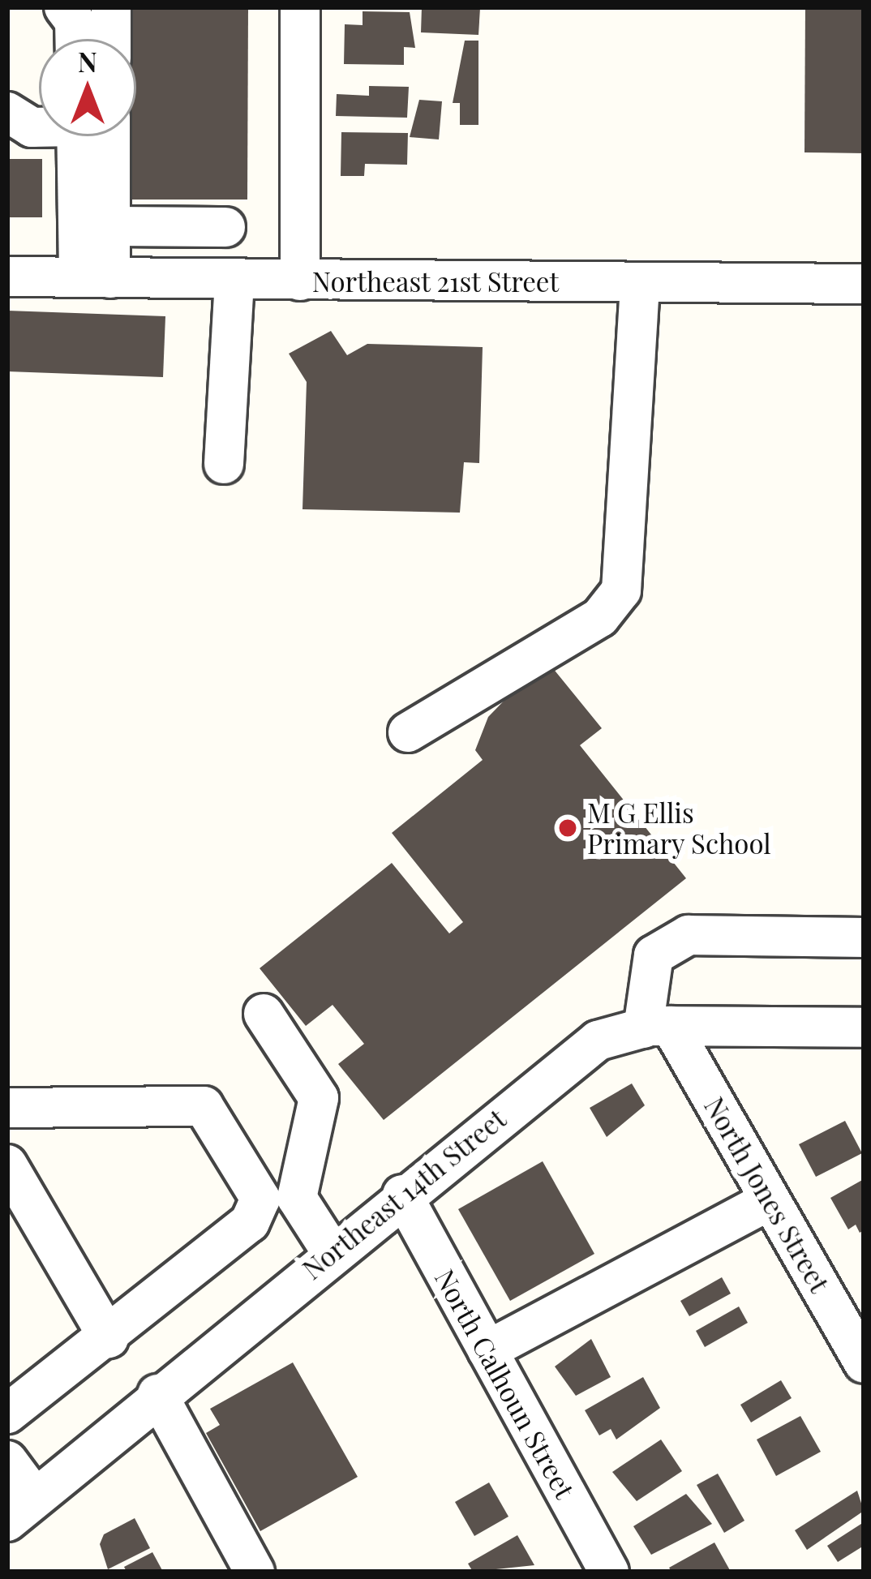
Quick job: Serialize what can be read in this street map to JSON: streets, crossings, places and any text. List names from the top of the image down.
{
  "streets": {
    "street": [
      "Northeast 21st Street",
      "Northeast 14th Street",
      "North Jones Street",
      "North Calhoun Street"
    ]
  },
  "crossings": [
    ["Northeast 14th Street", "North Jones Street"],
    ["Northeast 14th Street", "North Calhoun Street"]
  ],
  "places": ["M G Ellis Primary School"],
  "north": "top"
}
